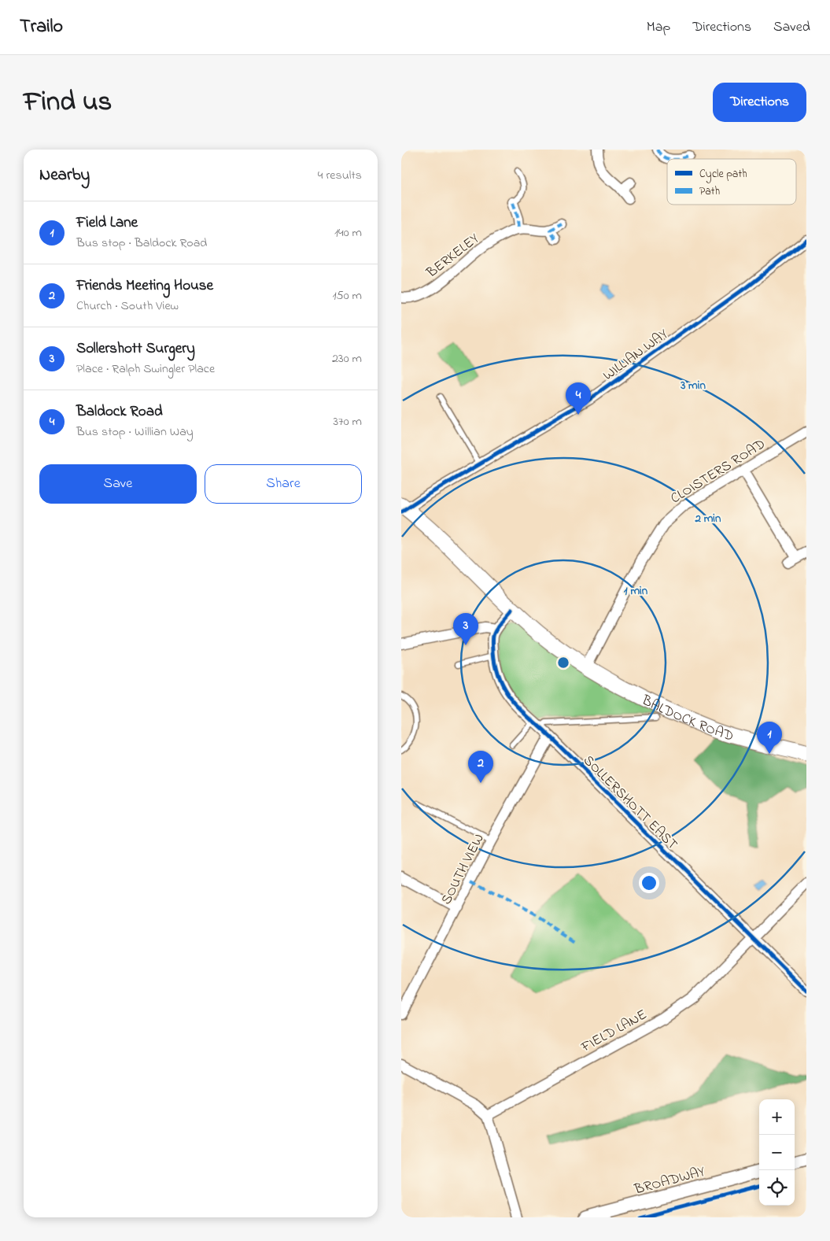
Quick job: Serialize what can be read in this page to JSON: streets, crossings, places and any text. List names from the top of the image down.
{
  "streets": {
    "main road": ["BALDOCK ROAD"],
    "street": [
      "BERKELEY",
      "WILLIAN WAY",
      "CLOISTERS ROAD",
      "SOLLERSHOTT EAST",
      "SOUTH VIEW",
      "FIELD LANE",
      "BROADWAY"
    ]
  },
  "crossings": [
    ["WILLIAN WAY", "BALDOCK ROAD"],
    ["CLOISTERS ROAD", "BALDOCK ROAD"],
    ["SOLLERSHOTT EAST", "SOUTH VIEW"],
    ["SOLLERSHOTT EAST", "FIELD LANE"]
  ],
  "legend": ["Cycle path", "Path"],
  "page": {
    "header": "Trailo",
    "nav": ["Map", "Directions", "Saved"],
    "title": "Find us",
    "buttons": [
      "Directions",
      ["Save", "Share"]
    ],
    "heading": ["Nearby", "4 results"],
    "list": [
      {
        "mark": "1",
        "name": "Field Lane",
        "note": "Bus stop · Baldock Road",
        "value": "140 m"
      },
      {
        "mark": "2",
        "name": "Friends Meeting House",
        "note": "Church · South View",
        "value": "150 m"
      },
      {
        "mark": "3",
        "name": "Sollershott Surgery",
        "note": "Place · Ralph Swingler Place",
        "value": "230 m"
      },
      {
        "mark": "4",
        "name": "Baldock Road",
        "note": "Bus stop · Willian Way",
        "value": "370 m"
      }
    ],
    "pins": [
      "4",
      "3",
      "1",
      "2"
    ],
    "map_buttons": ["+", "−"]
  },
  "rings": ["3 min", "2 min", "1 min"]
}
